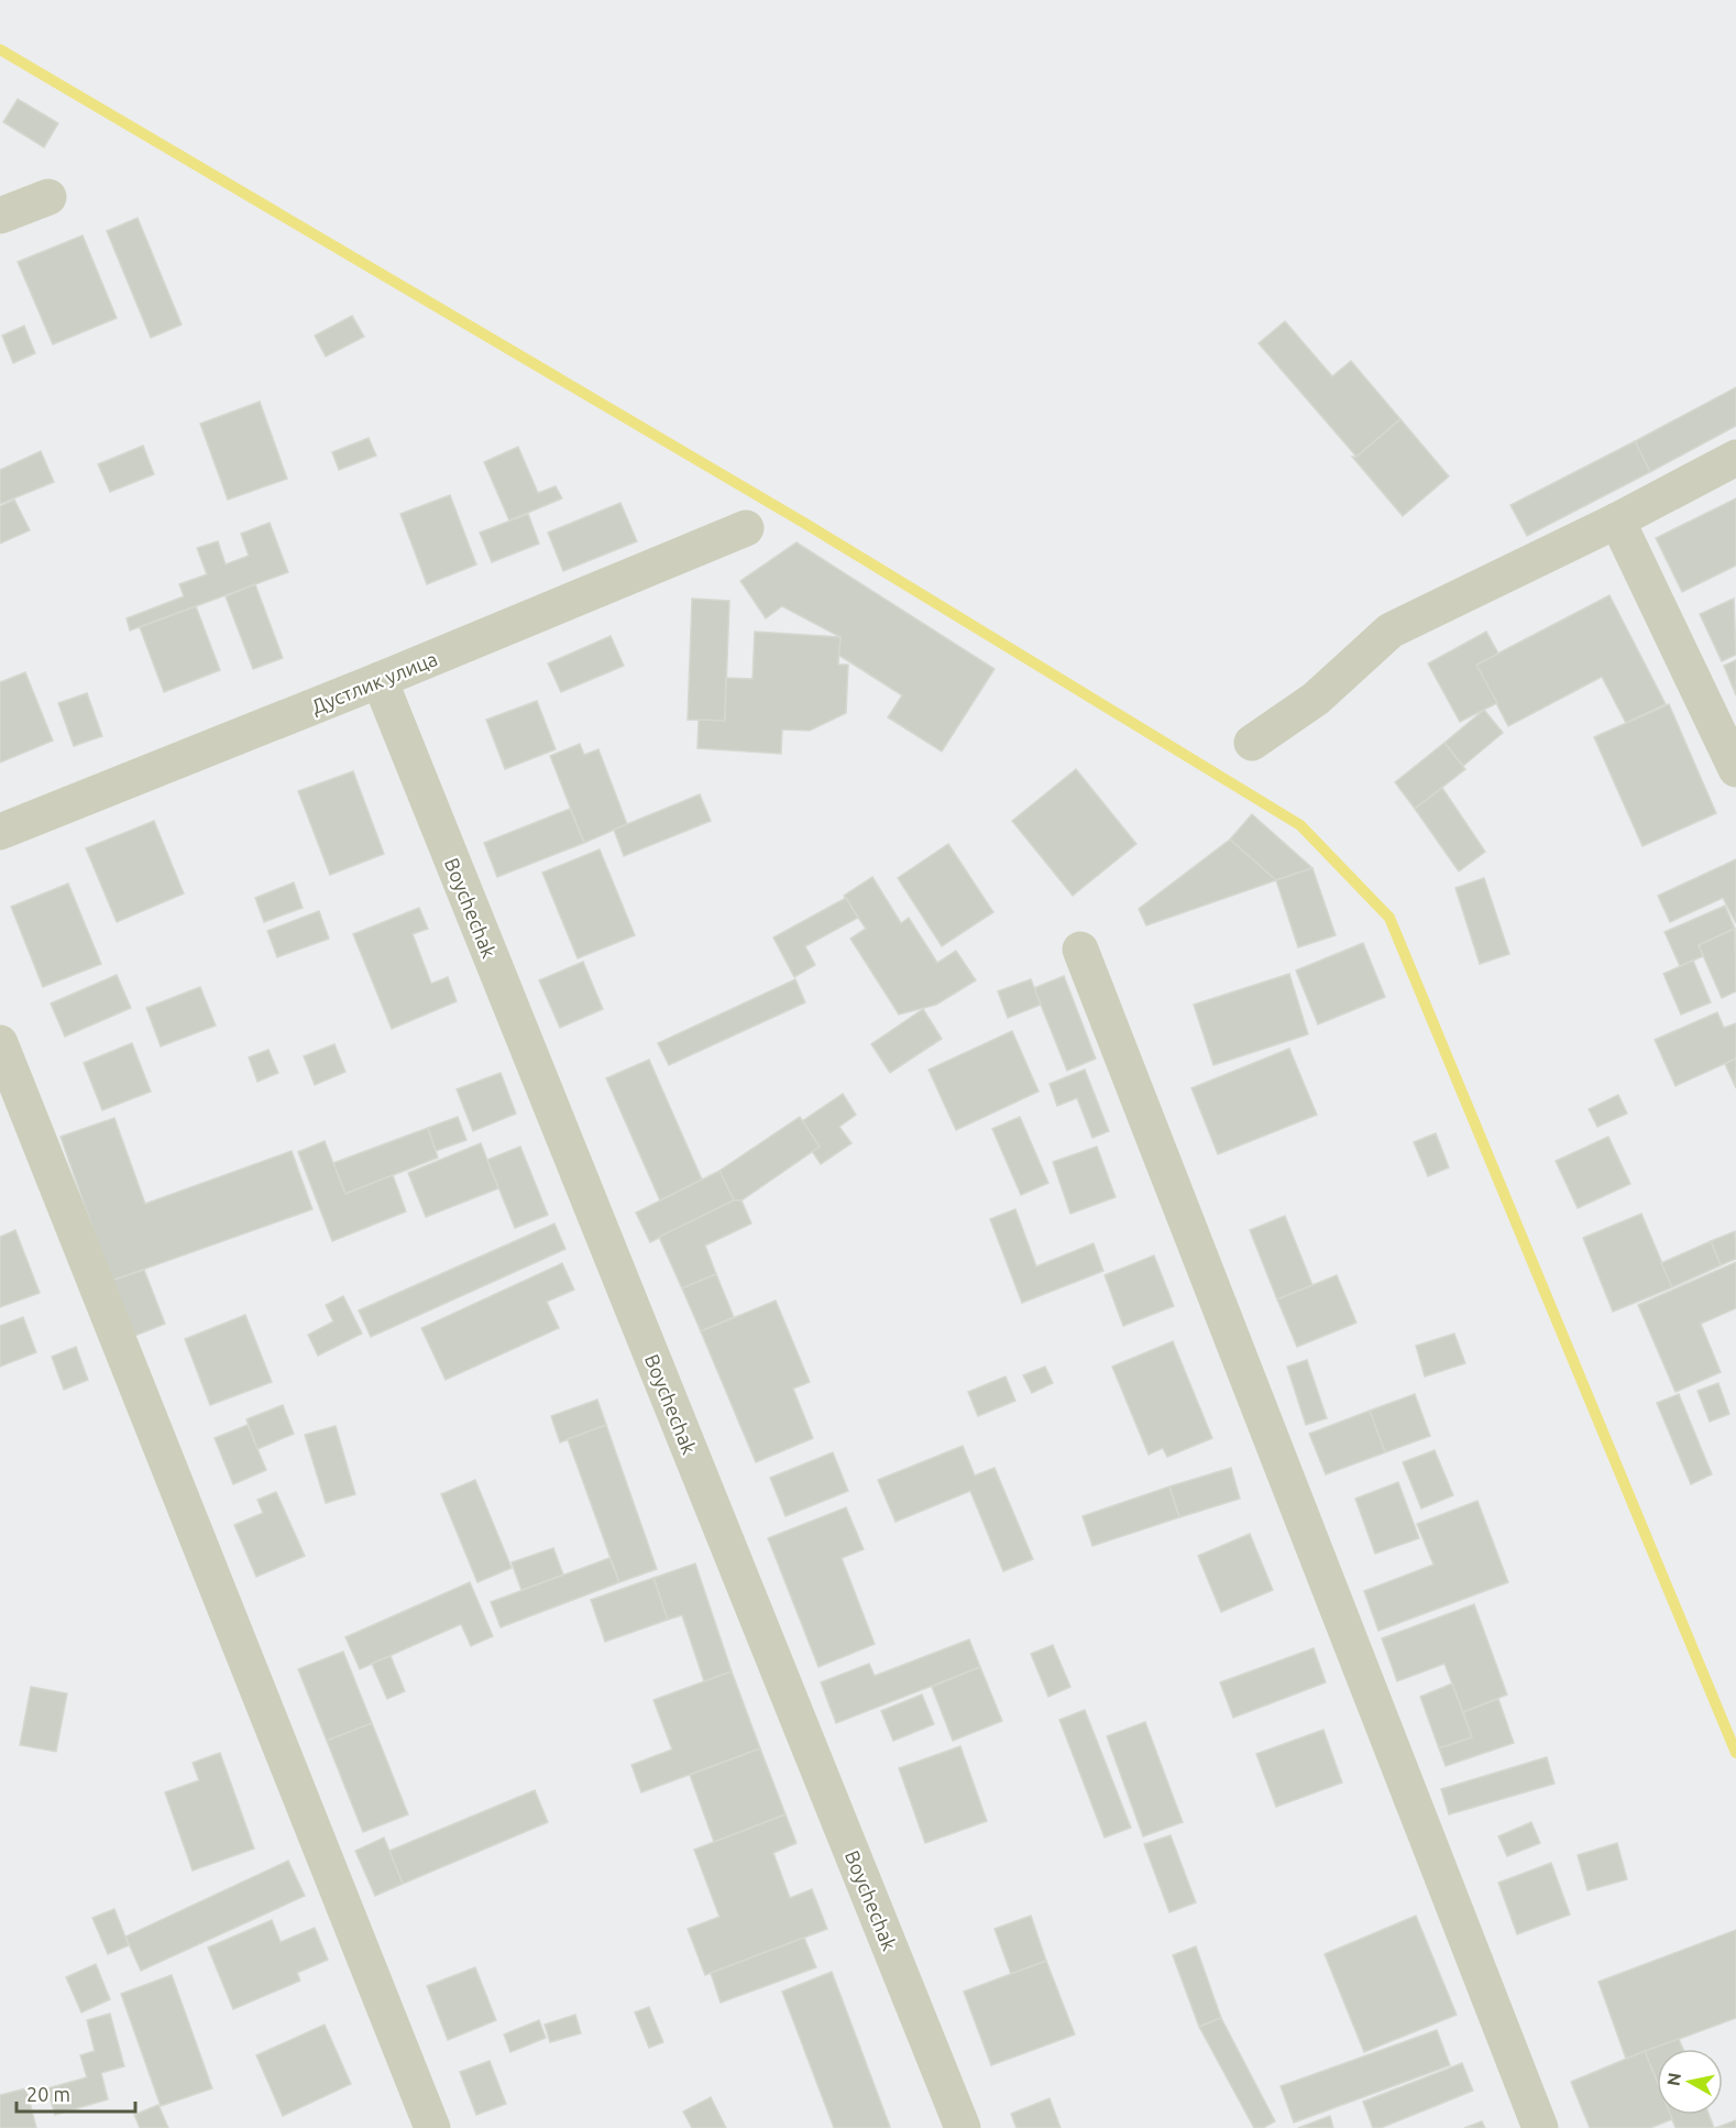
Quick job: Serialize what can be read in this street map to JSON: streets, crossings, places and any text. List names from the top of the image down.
{
  "streets": {
    "street": ["Дустлик улица", "Boychechak"]
  },
  "crossings": [
    ["Дустлик улица", "Boychechak"]
  ],
  "scale_bar": "20 m",
  "north": "left"
}
